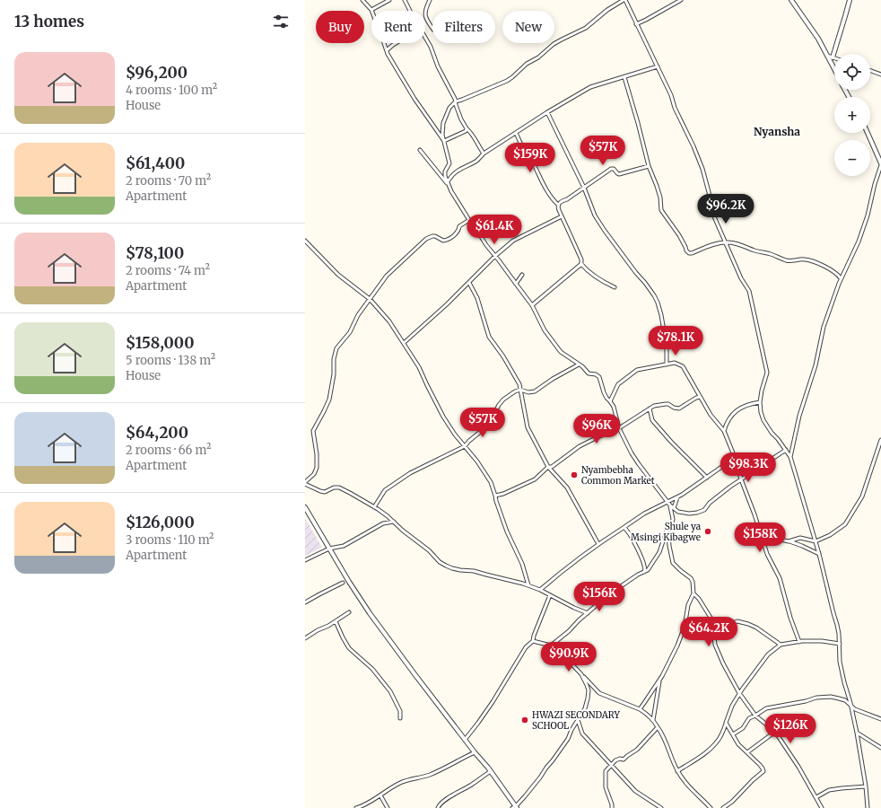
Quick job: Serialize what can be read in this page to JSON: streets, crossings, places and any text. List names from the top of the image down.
{
  "districts": ["Nyansha"],
  "places": ["Nyambebha Common Market", "Shule ya Msingi Kibagwe", "HWAZI SECONDARY SCHOOL"],
  "page": {
    "heading": "13 homes",
    "chip": [
      "Buy",
      "Rent",
      "Filters",
      "New"
    ],
    "list": [
      {
        "name": "$96,200",
        "note": "4 rooms · 100 m² · House"
      },
      {
        "name": "$61,400",
        "note": "2 rooms · 70 m² · Apartment"
      },
      {
        "name": "$78,100",
        "note": "2 rooms · 74 m² · Apartment"
      },
      {
        "name": "$158,000",
        "note": "5 rooms · 138 m² · House"
      },
      {
        "name": "$64,200",
        "note": "2 rooms · 66 m² · Apartment"
      },
      {
        "name": "$126,000",
        "note": "3 rooms · 110 m² · Apartment"
      }
    ],
    "map_buttons": ["+", "−"],
    "price": [
      "$57K",
      "$159K",
      "$96.2K",
      "$61.4K",
      "$78.1K",
      "$57K",
      "$96K",
      "$98.3K",
      "$158K",
      "$156K",
      "$64.2K",
      "$90.9K",
      "$126K"
    ]
  }
}
